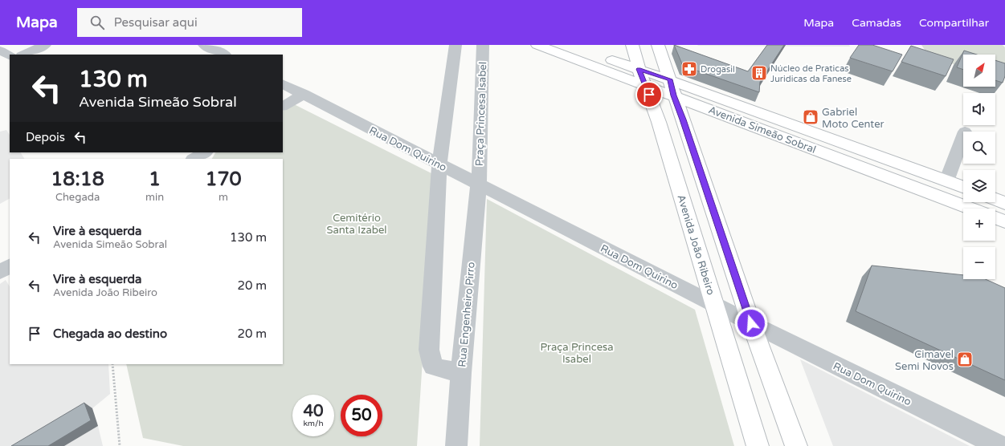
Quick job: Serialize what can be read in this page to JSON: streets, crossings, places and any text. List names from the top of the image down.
{
  "streets": {
    "main road": ["Avenida Simeão Sobral", "Avenida João Ribeiro"],
    "street": ["Praça Princesa Isabel", "Rua Dom Quirino", "Rua Engenheiro Pirro"]
  },
  "crossings": [
    ["Praça Princesa Isabel", "Rua Dom Quirino"],
    ["Praça Princesa Isabel", "Rua Engenheiro Pirro"],
    ["Avenida Simeão Sobral", "Avenida João Ribeiro"],
    ["Rua Dom Quirino", "Avenida João Ribeiro"],
    ["Rua Dom Quirino", "Rua Engenheiro Pirro"]
  ],
  "parks": ["Cemitério Santa Izabel", "Praça Princesa Isabel"],
  "places": {
    "pharmacy": ["Drogasil"],
    "building": ["Núcleo de Praticas Juridicas da Fanese"],
    "shop": ["Gabriel Moto Center", "Cimavel Semi Novos"]
  },
  "north": "top right",
  "page": {
    "header": "Mapa",
    "search": "Pesquisar aqui",
    "nav": ["Mapa", "Camadas", "Compartilhar"],
    "map_buttons": ["+", "−"],
    "turn": ["130 m", "Avenida Simeão Sobral"],
    "then": "Depois",
    "eta": [
      "18:18",
      "Chegada",
      "1",
      "min",
      "170",
      "m"
    ],
    "list": [
      {
        "name": "Vire à esquerda",
        "note": "Avenida Simeão Sobral",
        "value": "130 m"
      },
      {
        "name": "Vire à esquerda",
        "note": "Avenida João Ribeiro",
        "value": "20 m"
      },
      {
        "name": "Chegada ao destino",
        "value": "20 m"
      }
    ],
    "speed": "40 km/h",
    "limit": "50"
  }
}
